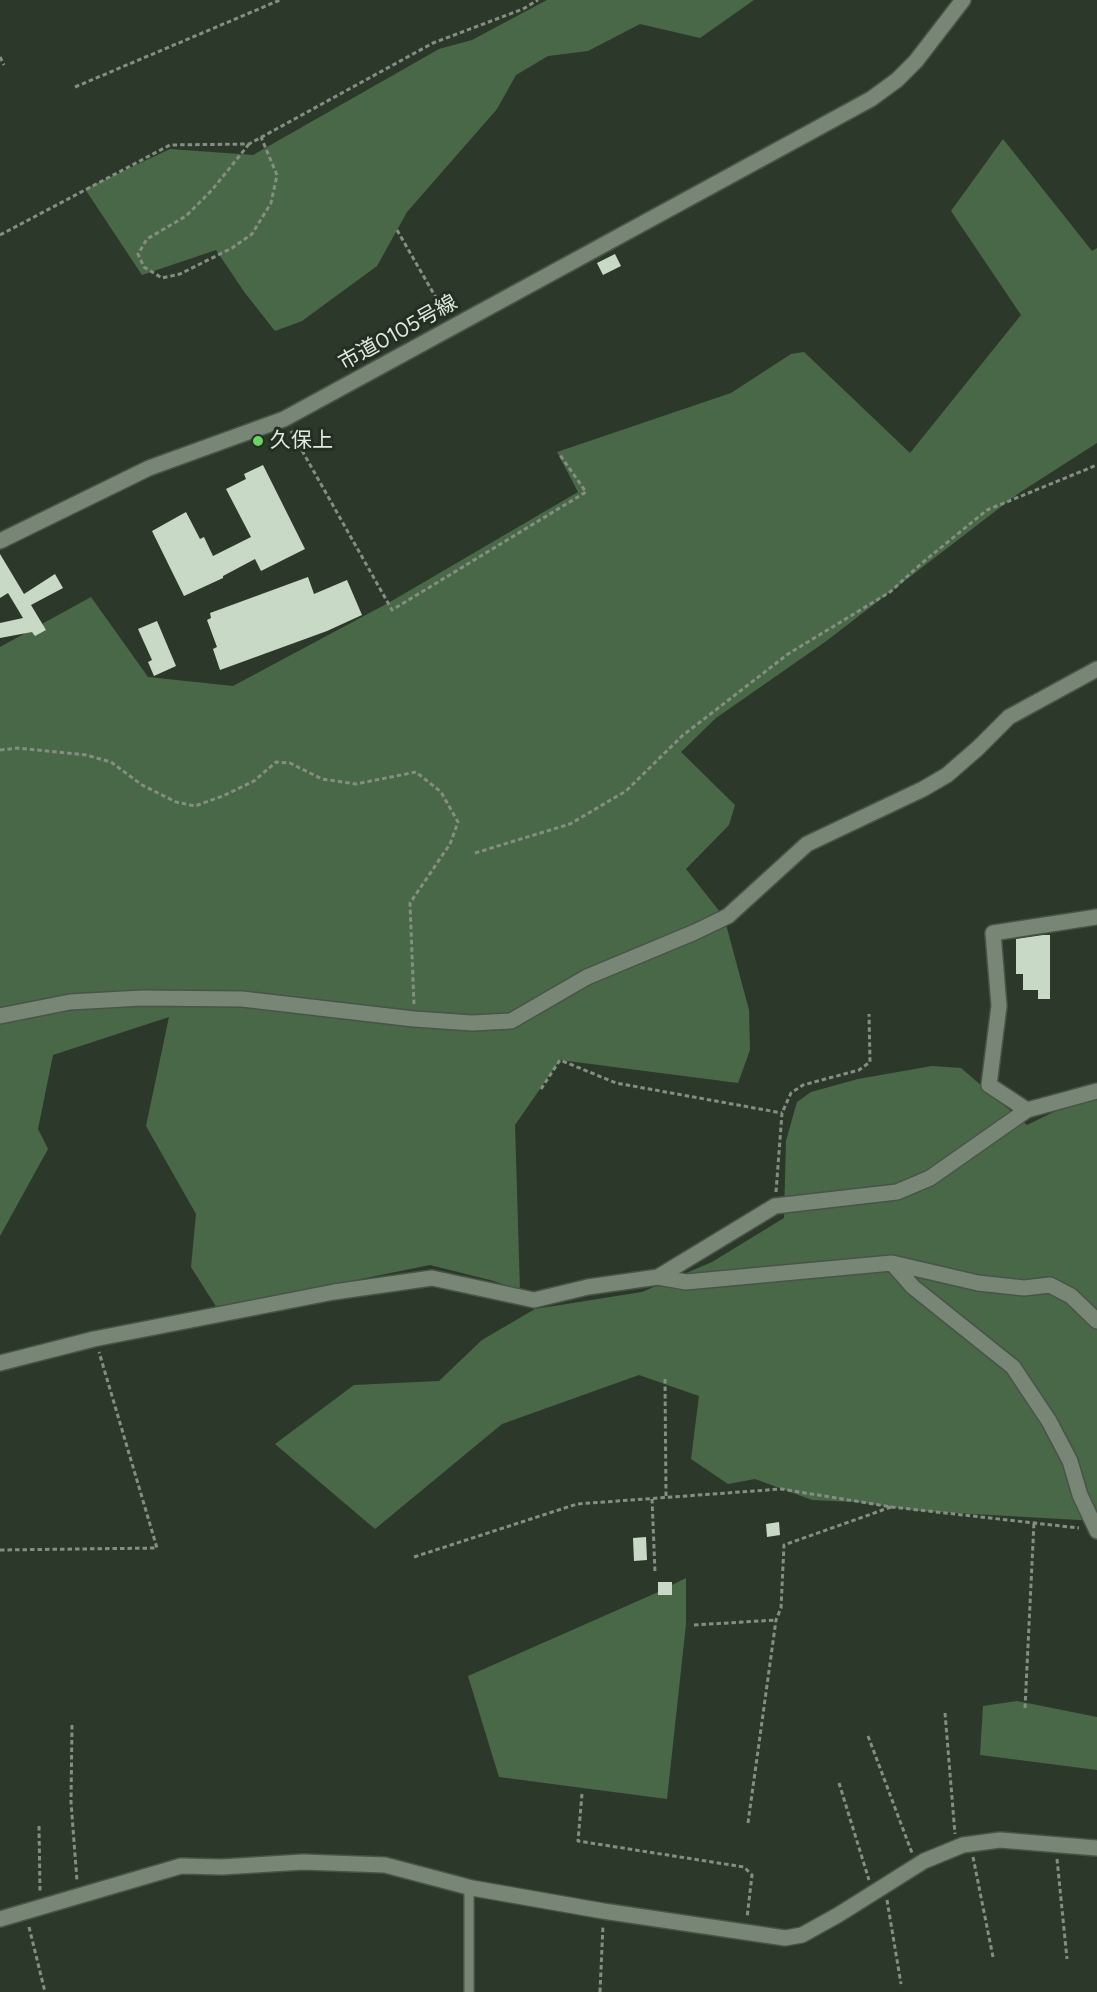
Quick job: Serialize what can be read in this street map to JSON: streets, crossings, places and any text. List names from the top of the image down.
{
  "streets": {
    "street": ["市道0105号線"]
  },
  "places": ["久保上"]
}
